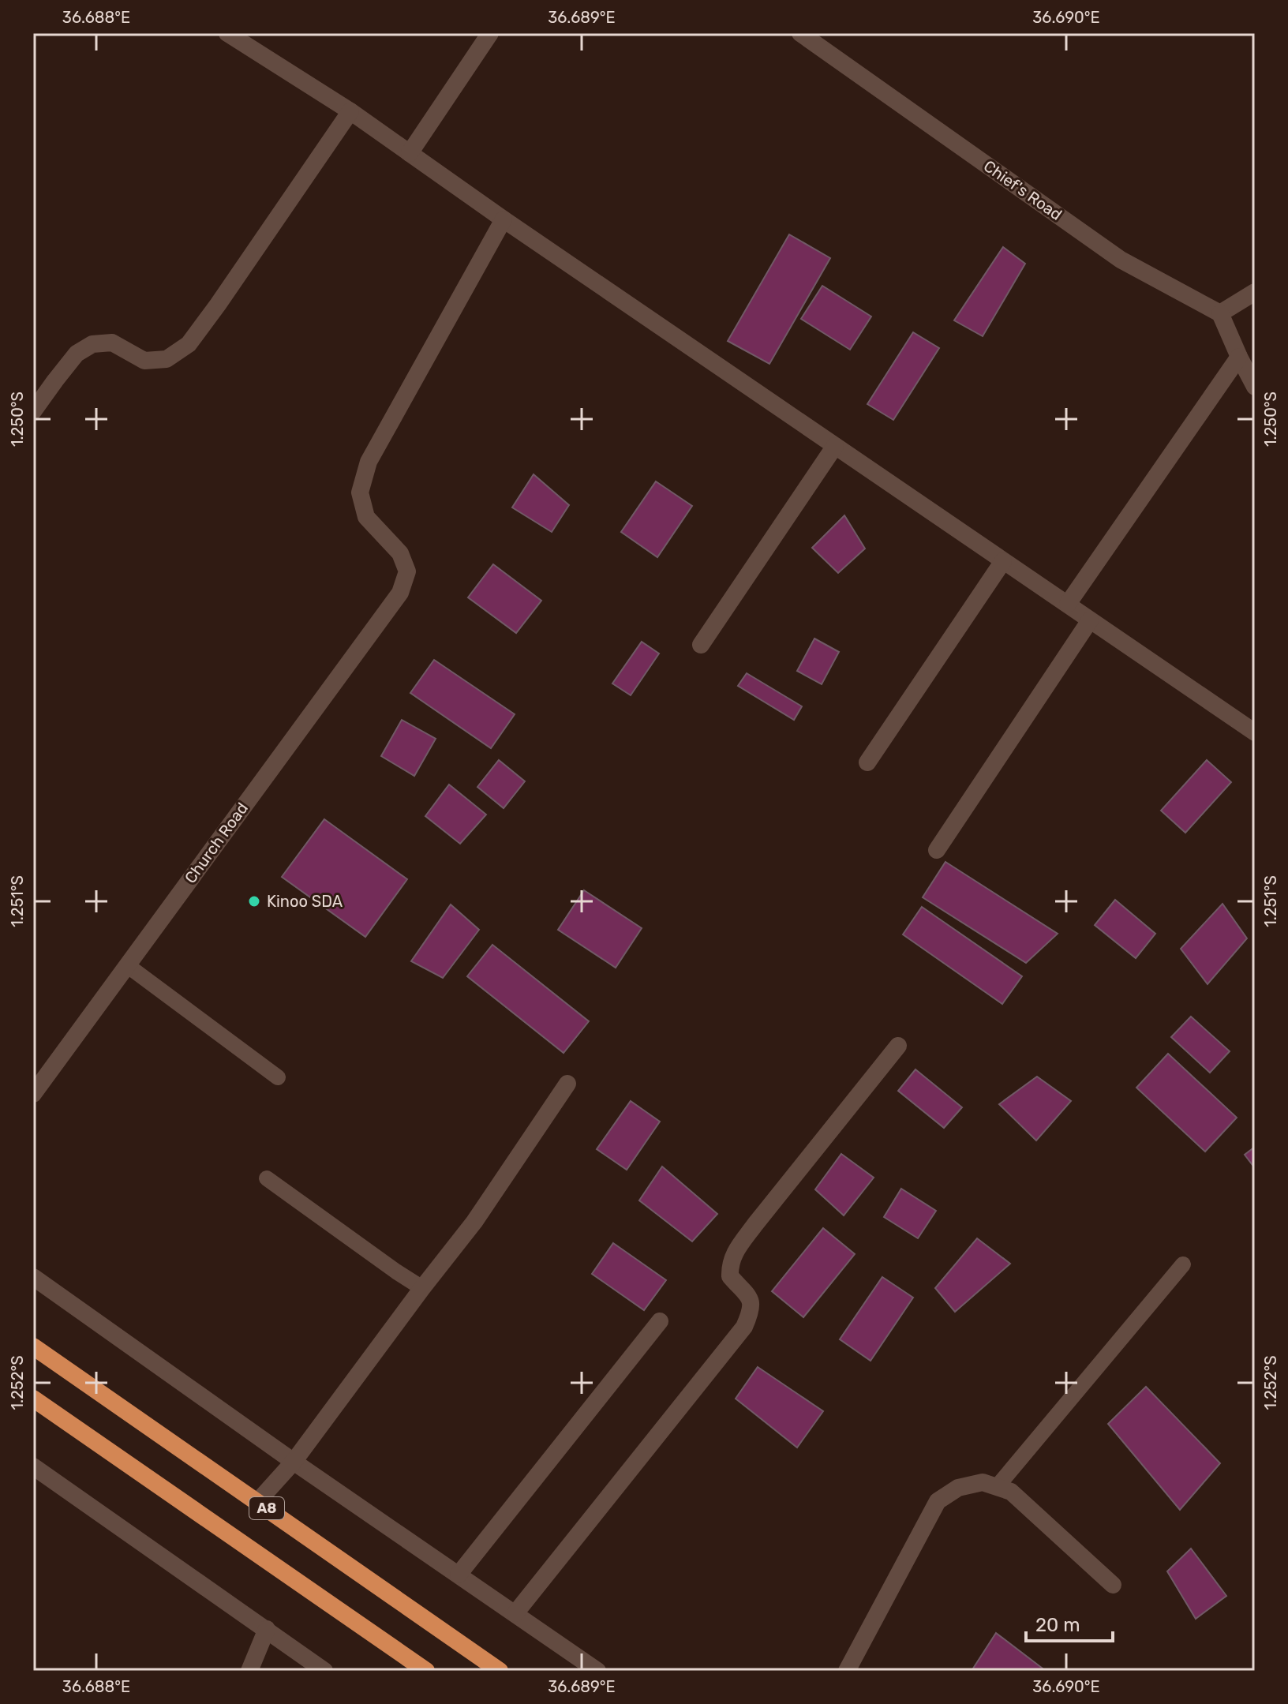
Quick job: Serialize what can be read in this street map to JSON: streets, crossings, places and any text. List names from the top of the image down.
{
  "streets": {
    "highway": ["A8"],
    "street": ["Chief's Road", "Church Road"]
  },
  "places": ["Kinoo SDA"],
  "scale_bar": "20 m",
  "coordinates": [
    "36.688°E",
    "36.689°E",
    "36.690°E",
    "1.250°S",
    "1.251°S",
    "1.252°S"
  ]
}
